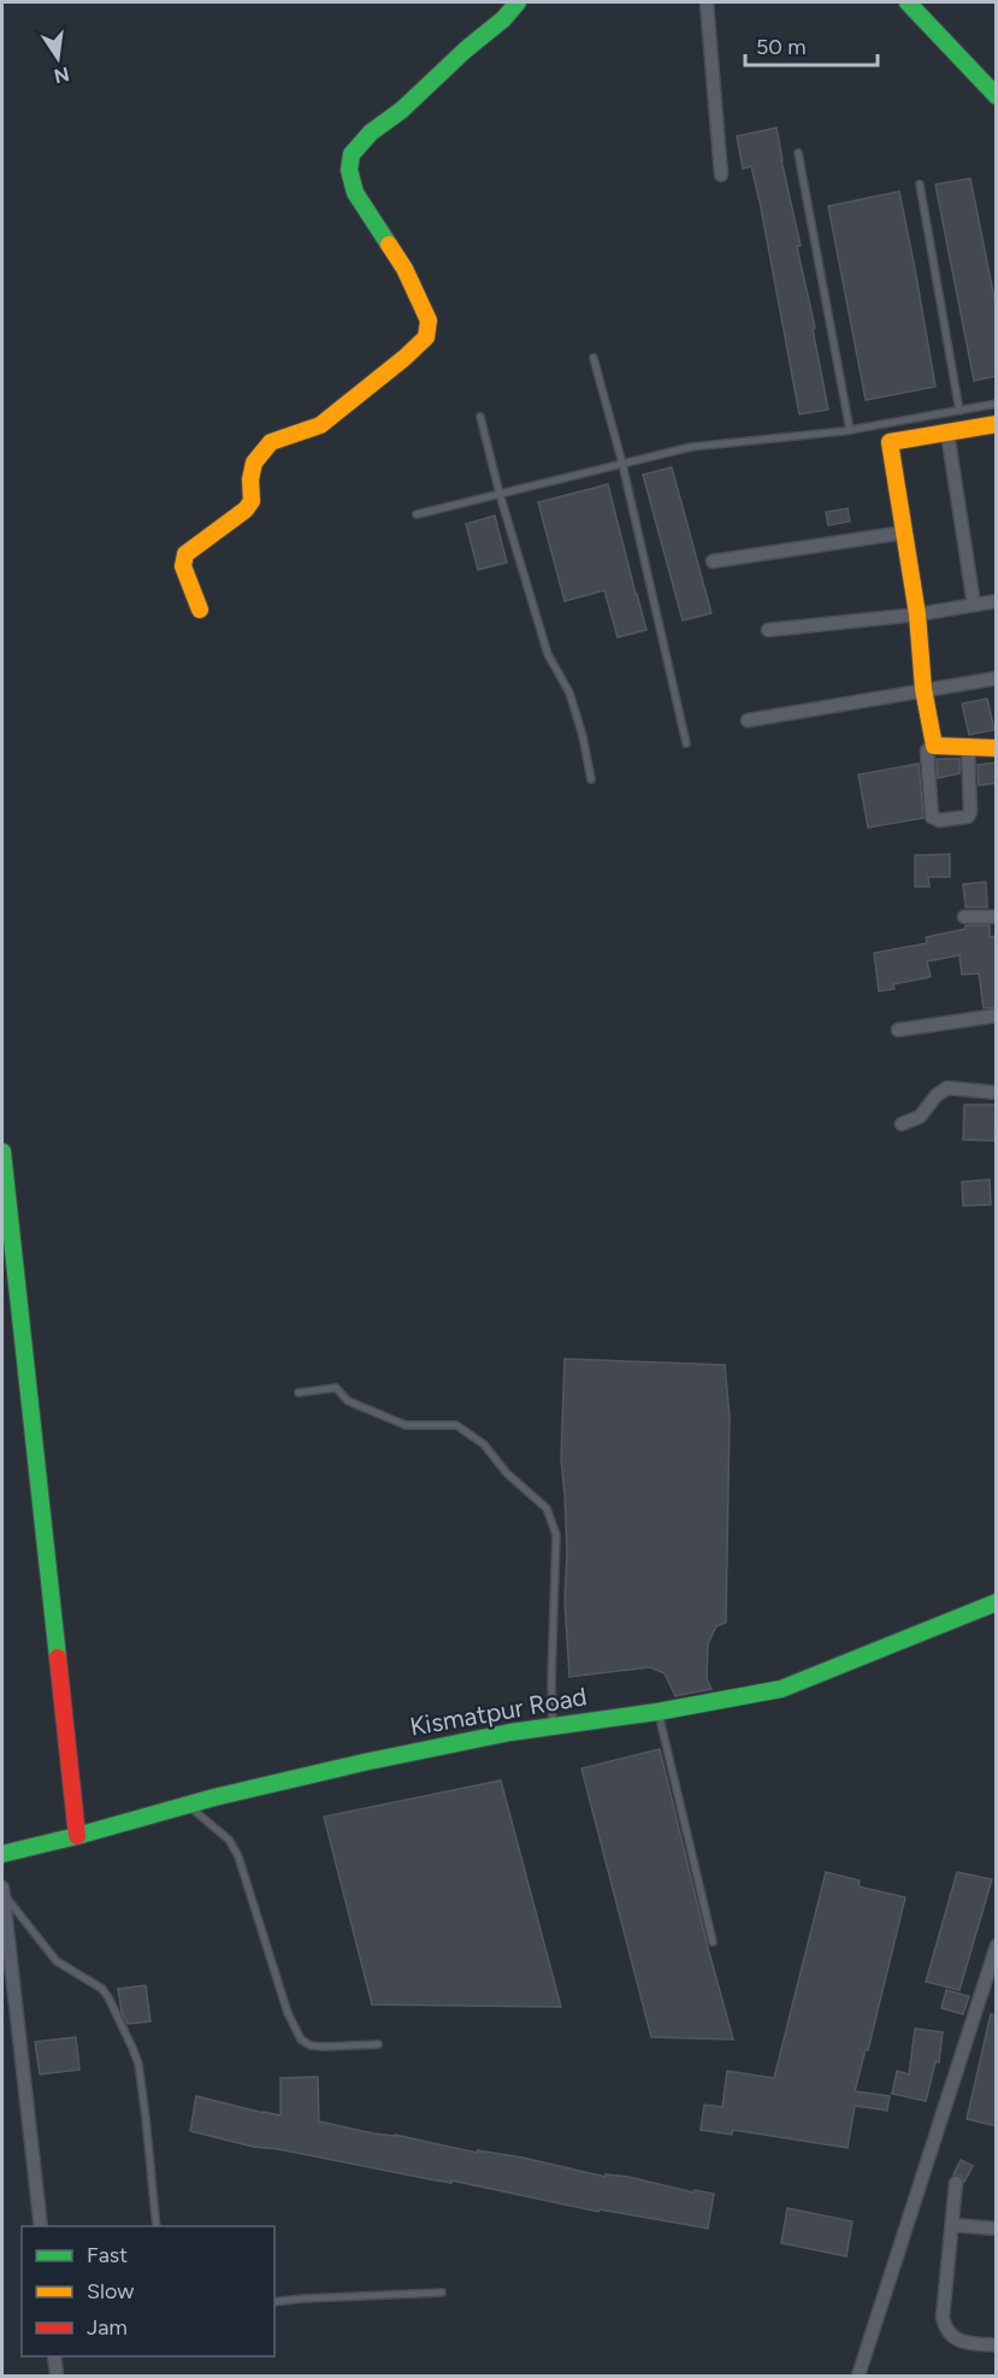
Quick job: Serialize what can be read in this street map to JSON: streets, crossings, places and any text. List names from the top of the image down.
{
  "streets": {
    "street": ["Kismatpur Road"]
  },
  "legend": ["Fast", "Slow", "Jam"],
  "scale_bar": "50 m",
  "north": "bottom"
}
